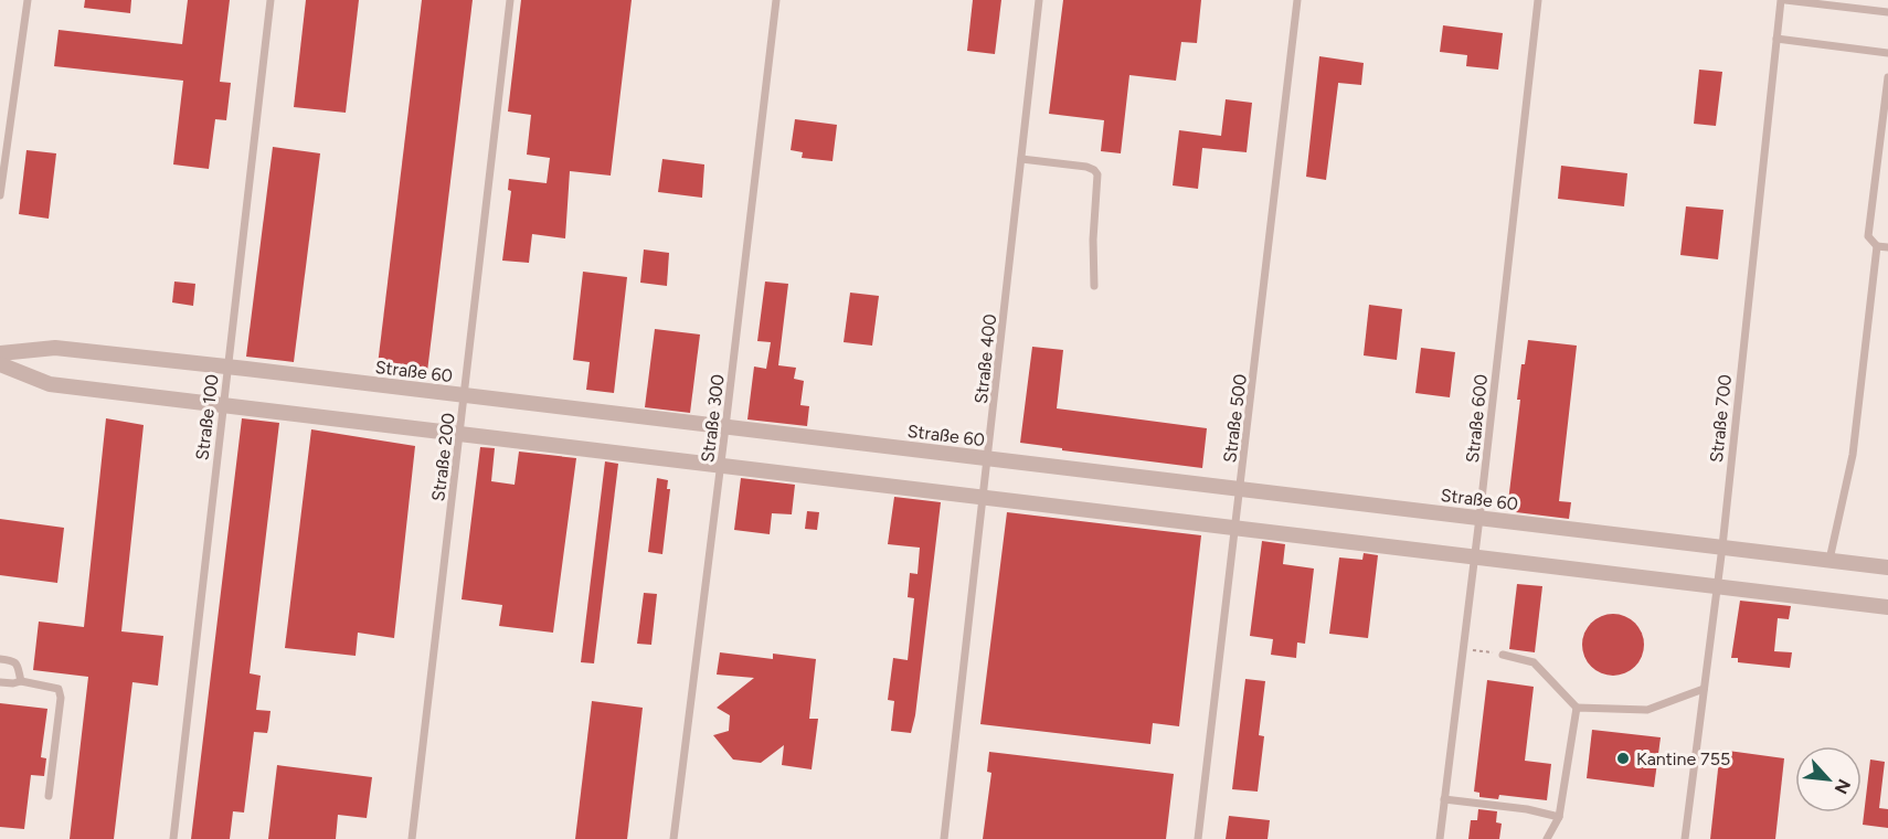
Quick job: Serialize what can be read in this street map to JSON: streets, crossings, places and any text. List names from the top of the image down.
{
  "streets": {
    "street": ["Straße 60"],
    "lane": [
      "Straße 400",
      "Straße 100",
      "Straße 300",
      "Straße 500",
      "Straße 600",
      "Straße 700",
      "Straße 200"
    ]
  },
  "crossings": [
    ["Straße 400", "Straße 60"],
    ["Straße 60", "Straße 100"],
    ["Straße 60", "Straße 300"],
    ["Straße 60", "Straße 500"],
    ["Straße 60", "Straße 600"],
    ["Straße 60", "Straße 700"],
    ["Straße 60", "Straße 200"]
  ],
  "places": ["Kantine 755"],
  "north": "bottom right"
}
